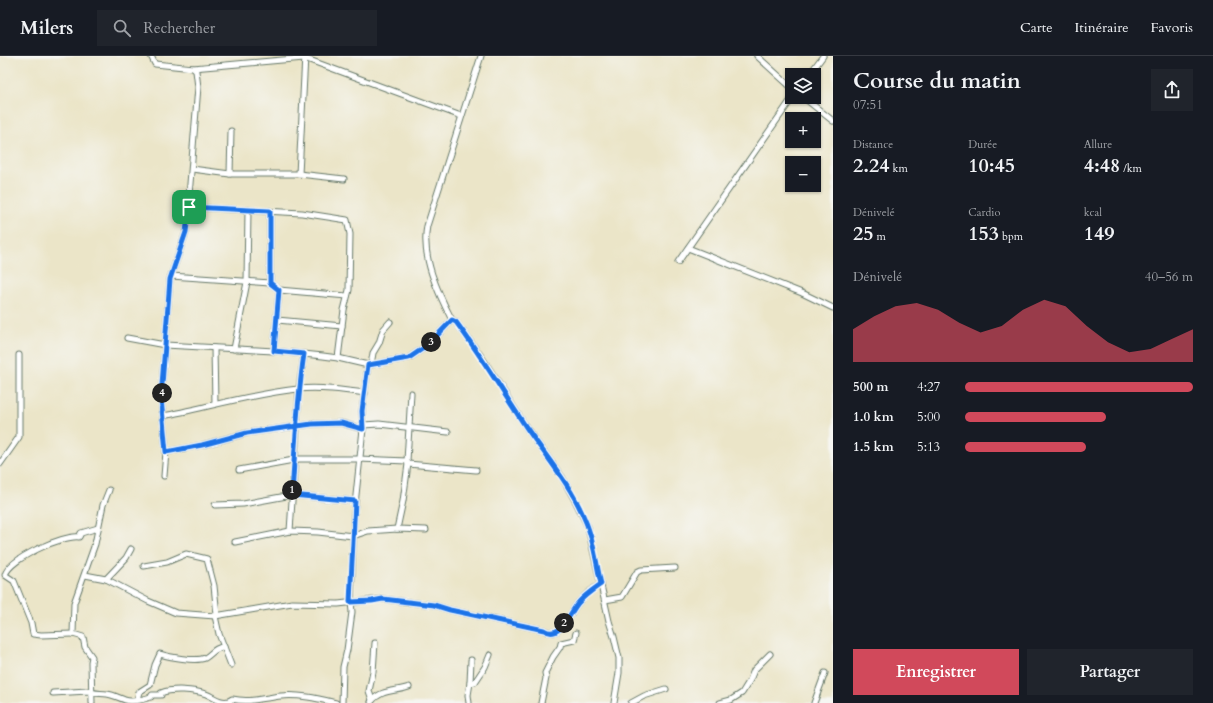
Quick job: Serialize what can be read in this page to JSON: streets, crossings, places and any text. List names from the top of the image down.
{
  "page": {
    "header": "Milers",
    "search": "Rechercher",
    "nav": ["Carte", "Itinéraire", "Favoris"],
    "heading": ["Course du matin", "07:51"],
    "map_buttons": ["+", "−"],
    "stats": [
      ["Distance", "2.24 km"],
      ["Durée", "10:45"],
      ["Allure", "4:48 /km"],
      ["Dénivelé", "25 m"],
      ["Cardio", "153 bpm"],
      ["kcal", "149"]
    ],
    "chart": ["Dénivelé", "40–56 m"],
    "pins": [
      "3",
      "4",
      "1",
      "2"
    ],
    "list": [
      {
        "name": "500 m",
        "note": "4:27"
      },
      {
        "name": "1.0 km",
        "note": "5:00"
      },
      {
        "name": "1.5 km",
        "note": "5:13"
      }
    ],
    "buttons": ["Enregistrer", "Partager"]
  }
}
